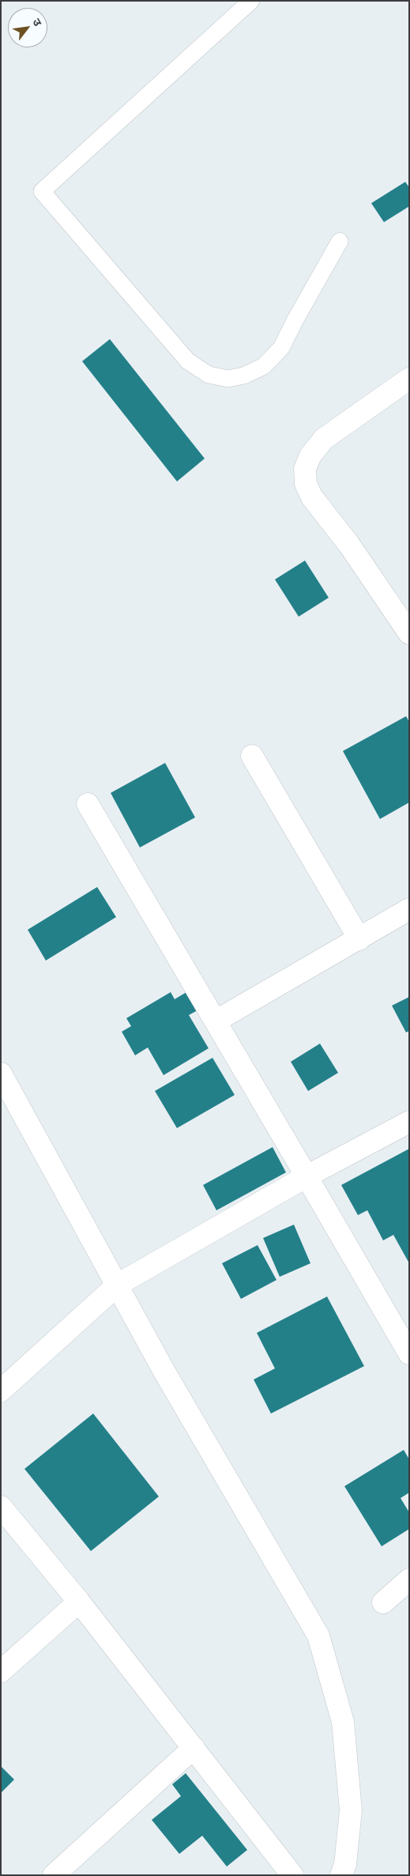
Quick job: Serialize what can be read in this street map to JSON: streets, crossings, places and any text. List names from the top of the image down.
{
  "north": "top right"
}
